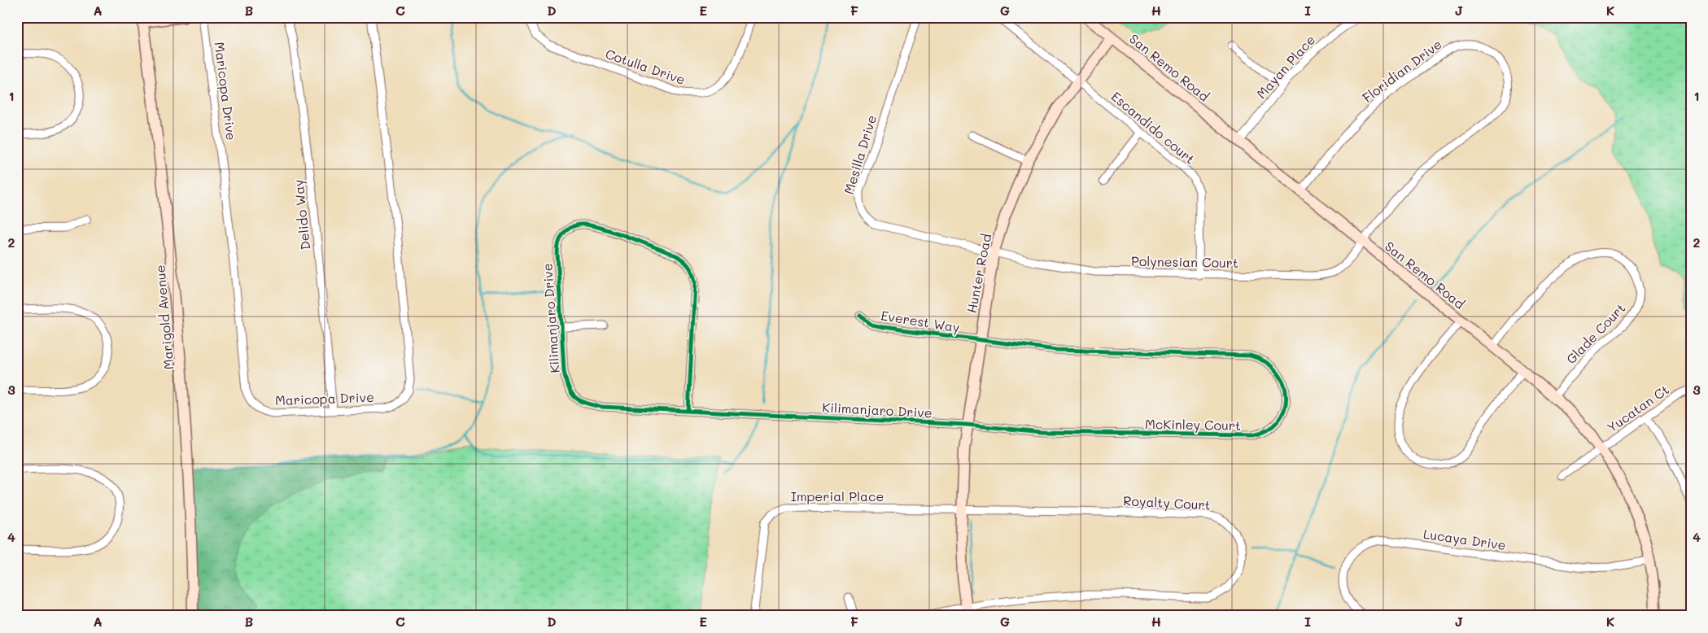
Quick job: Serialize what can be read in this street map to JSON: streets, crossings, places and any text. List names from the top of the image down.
{
  "streets": {
    "street": [
      "Cotulla Drive",
      "Mayan Place",
      "San Remo Road",
      "Floridian Drive",
      "Maricopa Drive",
      "Escandido court",
      "Mesilla Drive",
      "Delido Way",
      "Polynesian Court",
      "Hunter Road",
      "Marigold Avenue",
      "Kilimanjaro Drive",
      "Everest Way",
      "Glade Court",
      "Yucatan Ct",
      "McKinley Court",
      "Imperial Place",
      "Royalty Court",
      "Lucaya Drive"
    ]
  },
  "crossings": [
    ["Mayan Place", "San Remo Road"],
    ["San Remo Road", "Floridian Drive"],
    ["San Remo Road", "Polynesian Court"],
    ["San Remo Road", "Hunter Road"],
    ["San Remo Road", "Glade Court"],
    ["San Remo Road", "Yucatan Ct"],
    ["San Remo Road", "Lucaya Drive"],
    ["Floridian Drive", "Polynesian Court"],
    ["Maricopa Drive", "Delido Way"],
    ["Escandido court", "Polynesian Court"],
    ["Escandido court", "Hunter Road"],
    ["Mesilla Drive", "Polynesian Court"],
    ["Mesilla Drive", "Hunter Road"],
    ["Polynesian Court", "Hunter Road"],
    ["Hunter Road", "Kilimanjaro Drive"],
    ["Hunter Road", "Everest Way"],
    ["Hunter Road", "McKinley Court"],
    ["Hunter Road", "Imperial Place"],
    ["Hunter Road", "Royalty Court"],
    ["Kilimanjaro Drive", "McKinley Court"],
    ["Everest Way", "McKinley Court"],
    ["Imperial Place", "Royalty Court"]
  ],
  "grid": {
    "columns": [
      "A",
      "B",
      "C",
      "D",
      "E",
      "F",
      "G",
      "H",
      "I",
      "J",
      "K"
    ],
    "rows": [
      "1",
      "2",
      "3",
      "4"
    ]
  }
}
